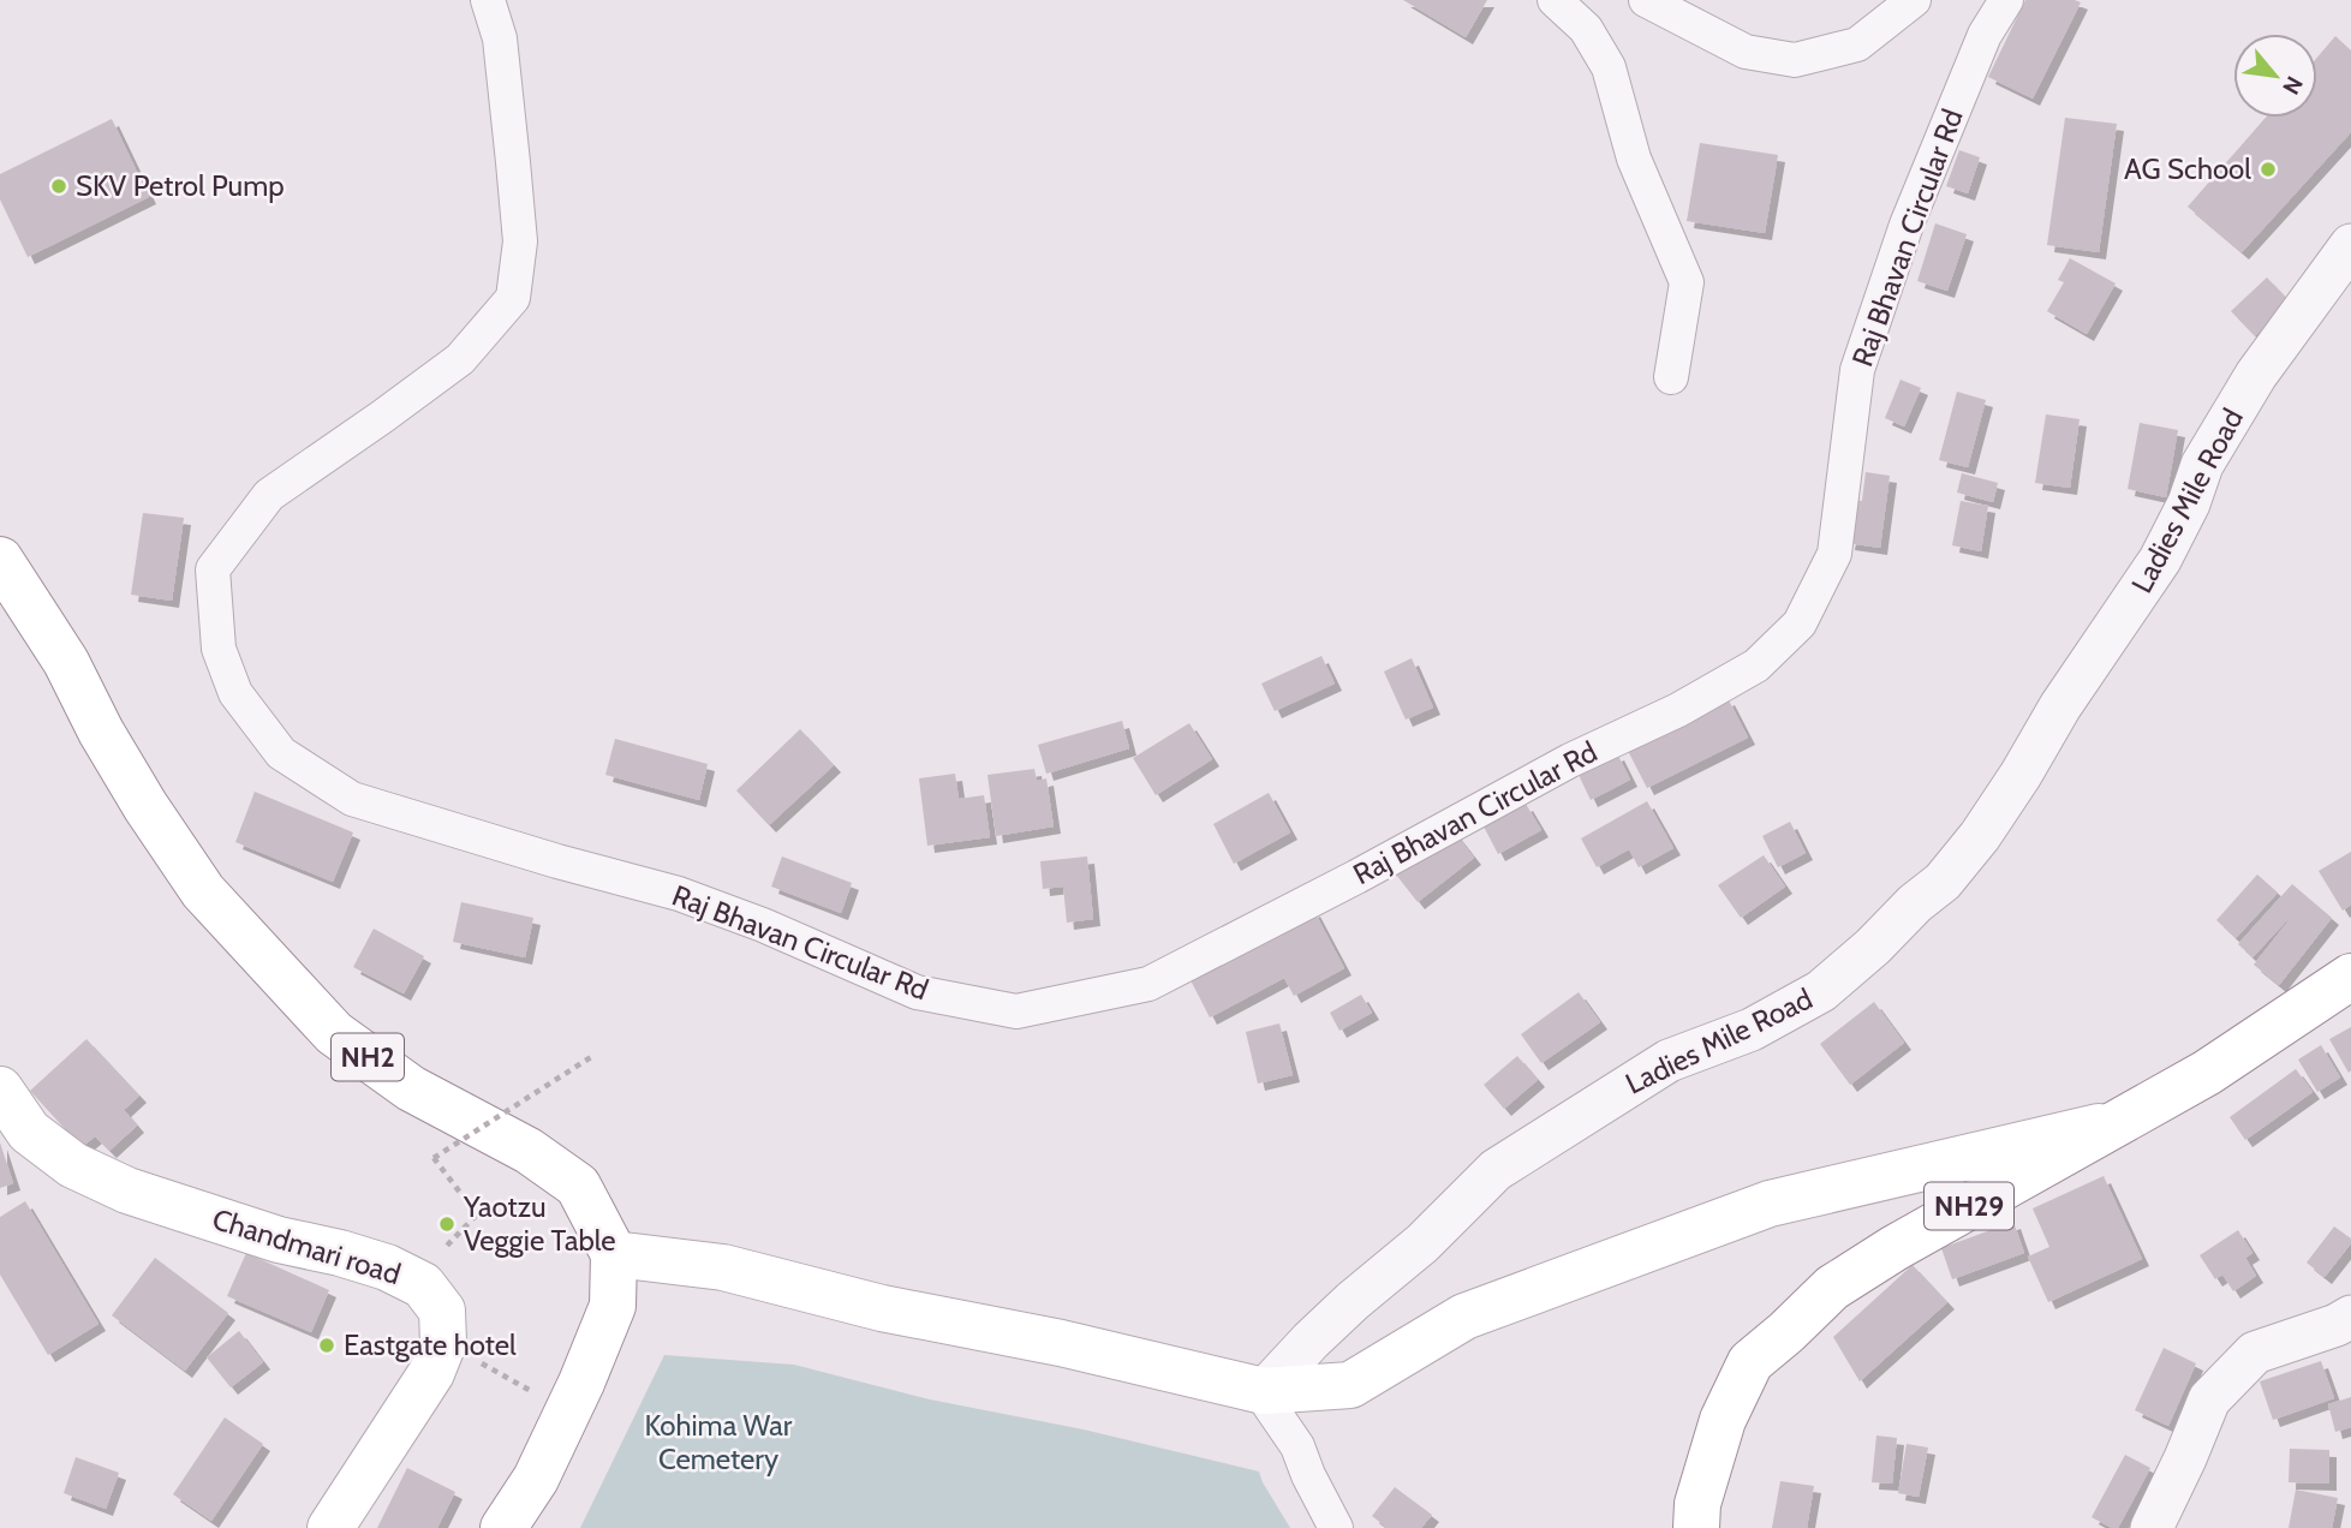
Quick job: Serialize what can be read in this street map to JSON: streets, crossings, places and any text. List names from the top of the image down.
{
  "streets": {
    "main road": ["NH2", "NH29", "Chandmari road"],
    "street": ["Raj Bhavan Circular Rd", "Ladies Mile Road"]
  },
  "parks": ["Kohima War Cemetery"],
  "places": [
    "AG School",
    "SKV Petrol Pump",
    "Yaotzu Veggie Table",
    "Eastgate hotel"
  ],
  "north": "bottom right"
}
